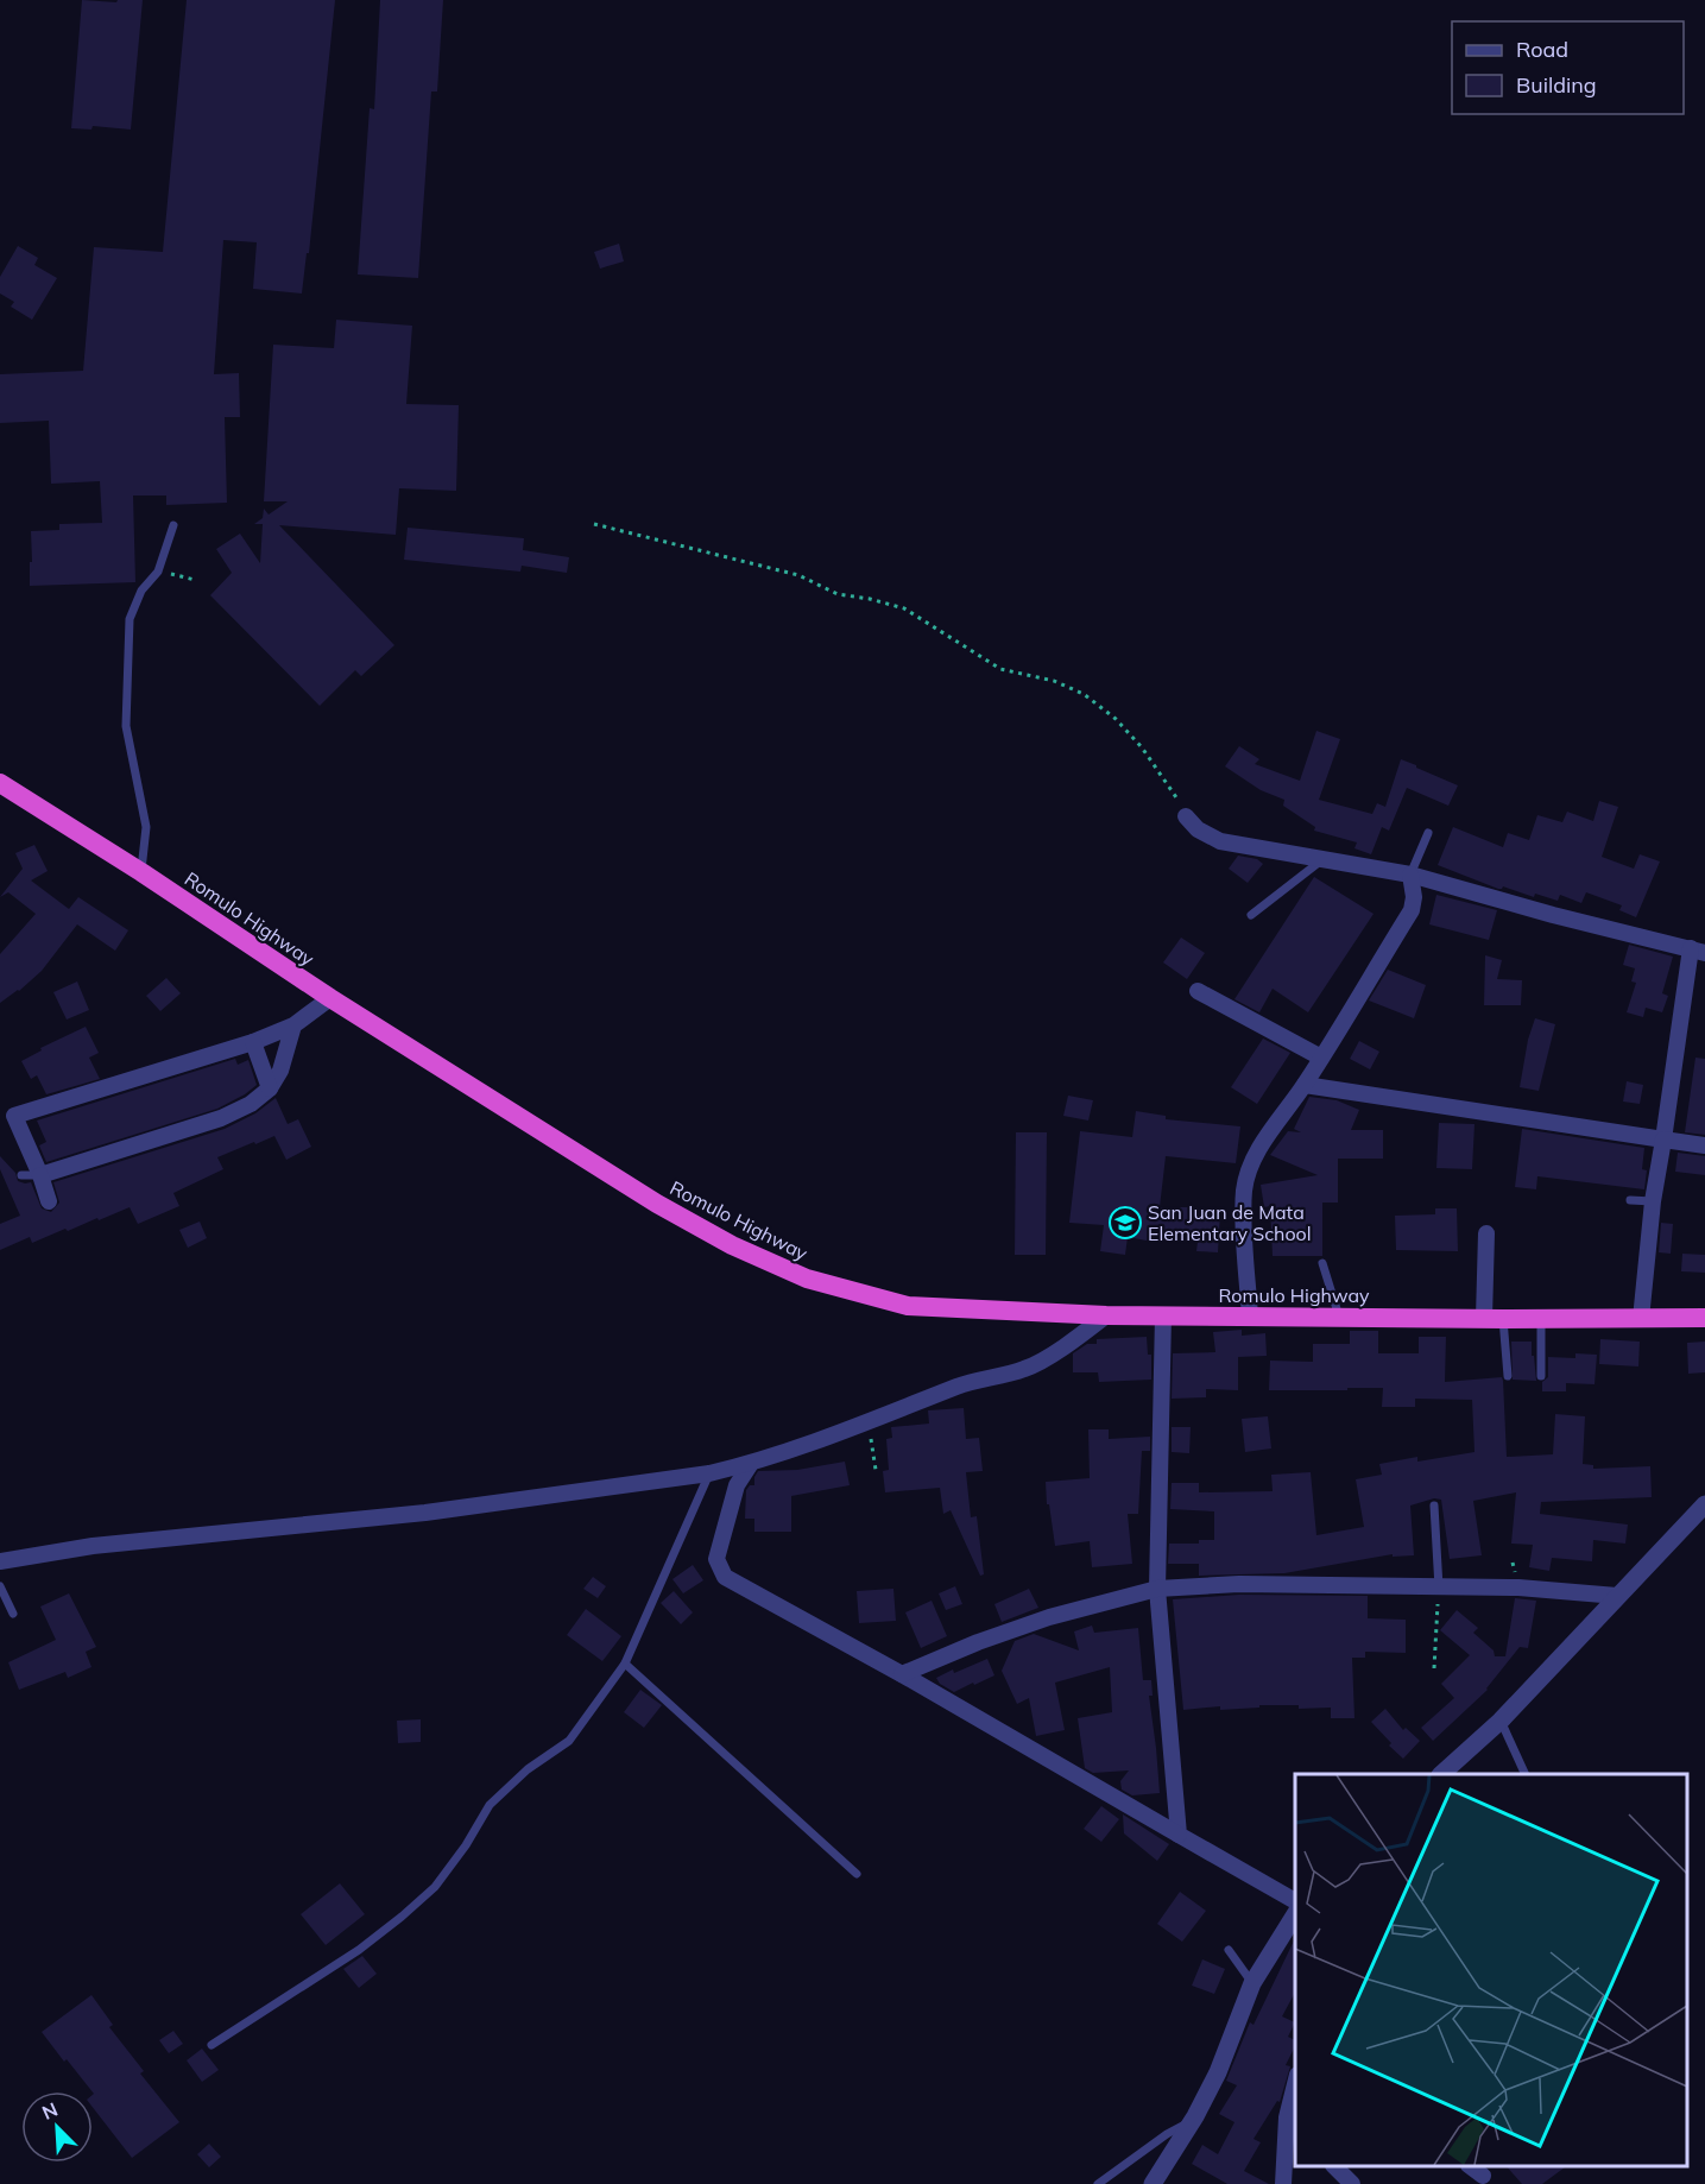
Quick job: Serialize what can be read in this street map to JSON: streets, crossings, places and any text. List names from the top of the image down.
{
  "streets": {
    "highway": ["Romulo Highway"]
  },
  "places": {
    "school or university": ["San Juan de Mata Elementary School"]
  },
  "legend": ["Road", "Building"],
  "north": "top left"
}
